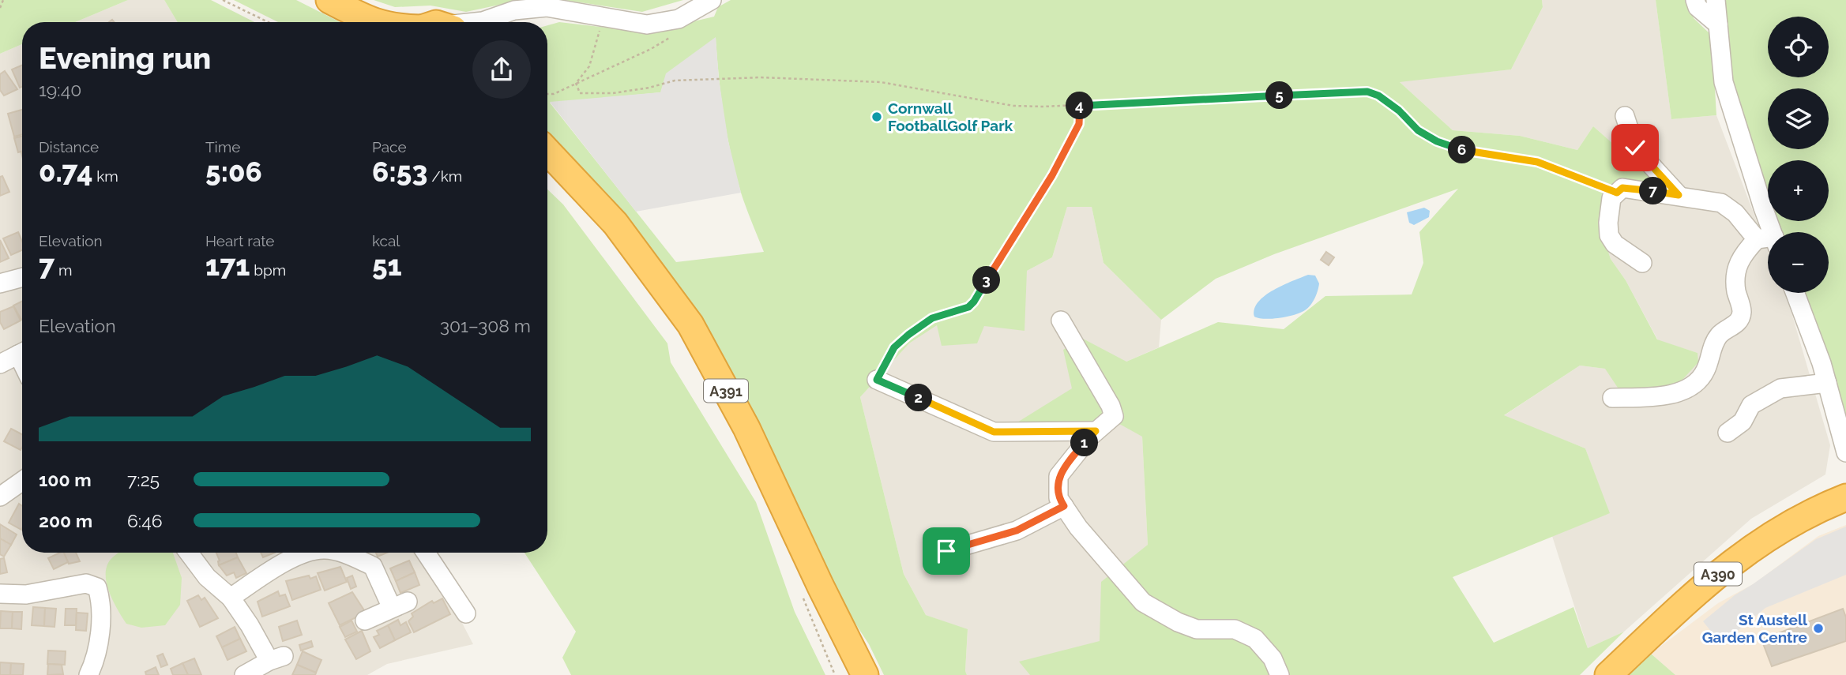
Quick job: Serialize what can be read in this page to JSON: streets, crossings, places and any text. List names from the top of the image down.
{
  "streets": {
    "highway": ["A391", "A390"]
  },
  "places": ["Cornwall FootballGolf Park", "St Austell Garden Centre"],
  "page": {
    "map_buttons": ["+", "−"],
    "heading": ["Evening run", "19:40"],
    "pins": [
      "5",
      "4",
      "6",
      "7",
      "3",
      "2",
      "1"
    ],
    "stats": [
      ["Distance", "0.74 km"],
      ["Time", "5:06"],
      ["Pace", "6:53 /km"],
      ["Elevation", "7 m"],
      ["Heart rate", "171 bpm"],
      ["kcal", "51"]
    ],
    "chart": ["Elevation", "301–308 m"],
    "list": [
      {
        "name": "100 m",
        "note": "7:25"
      },
      {
        "name": "200 m",
        "note": "6:46"
      }
    ]
  }
}
